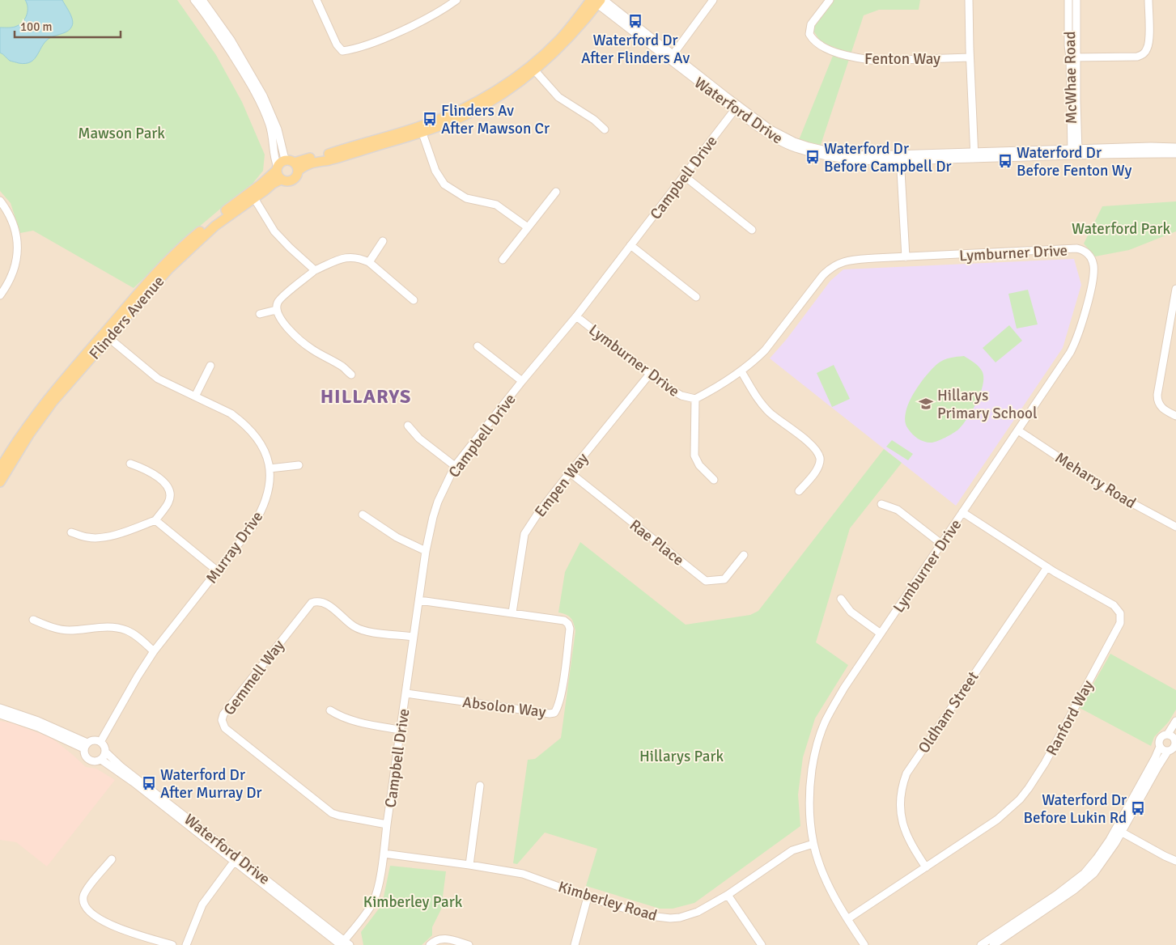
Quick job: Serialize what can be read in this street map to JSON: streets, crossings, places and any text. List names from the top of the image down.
{
  "streets": {
    "main road": ["Flinders Avenue"],
    "street": [
      "Fenton Way",
      "McWhae Road",
      "Waterford Drive",
      "Campbell Drive",
      "Lymburner Drive",
      "Meharry Road",
      "Empen Way",
      "Rae Place",
      "Murray Drive",
      "Gemmell Way",
      "Absolon Way",
      "Oldham Street",
      "Ranford Way",
      "Kimberley Road"
    ]
  },
  "crossings": [
    ["McWhae Road", "Waterford Drive"],
    ["Waterford Drive", "Campbell Drive"],
    ["Waterford Drive", "Murray Drive"],
    ["Campbell Drive", "Lymburner Drive"],
    ["Campbell Drive", "Gemmell Way"],
    ["Campbell Drive", "Absolon Way"],
    ["Campbell Drive", "Kimberley Road"],
    ["Lymburner Drive", "Meharry Road"],
    ["Lymburner Drive", "Empen Way"],
    ["Lymburner Drive", "Ranford Way"],
    ["Lymburner Drive", "Kimberley Road"],
    ["Flinders Avenue", "Murray Drive"],
    ["Empen Way", "Rae Place"],
    ["Empen Way", "Absolon Way"],
    ["Oldham Street", "Ranford Way"]
  ],
  "districts": ["HILLARYS"],
  "parks": [
    "Mawson Park",
    "Waterford Park",
    "Hillarys Park",
    "Kimberley Park"
  ],
  "places": {
    "bus stop": [
      "Waterford Dr After Flinders Av",
      "Flinders Av After Mawson Cr",
      "Waterford Dr Before Campbell Dr",
      "Waterford Dr Before Fenton Wy",
      "Waterford Dr After Murray Dr",
      "Waterford Dr Before Lukin Rd"
    ],
    "school or university": ["Hillarys Primary School"]
  },
  "scale_bar": "100 m"
}
